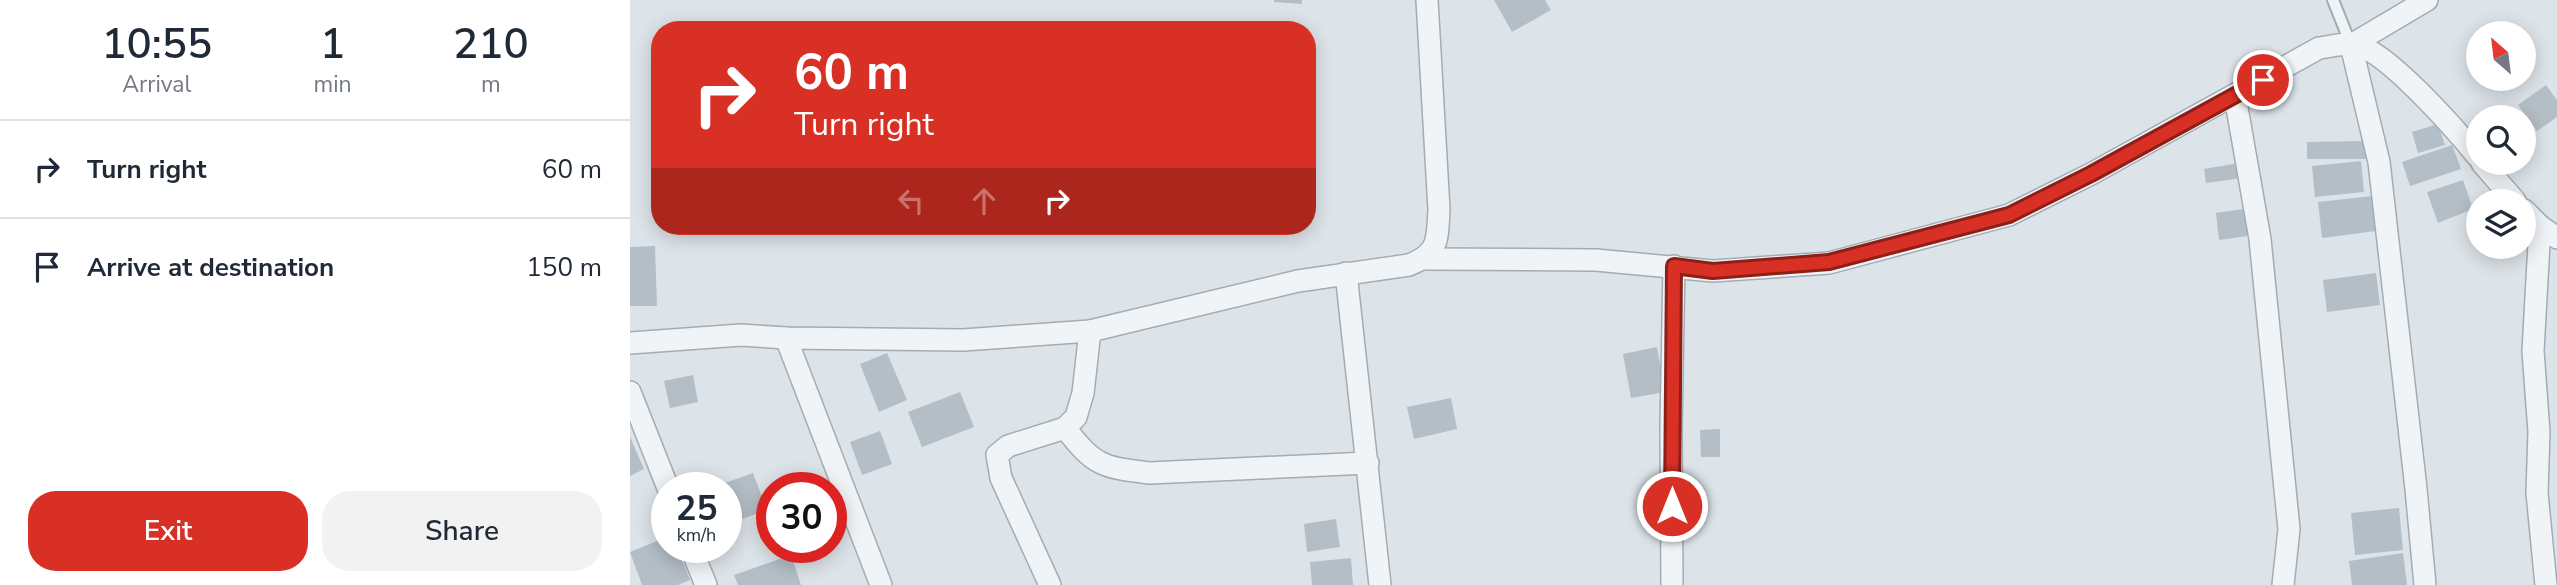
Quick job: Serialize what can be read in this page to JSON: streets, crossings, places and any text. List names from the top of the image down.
{
  "north": "top left",
  "page": {
    "eta": [
      "10:55",
      "Arrival",
      "1",
      "min",
      "210",
      "m"
    ],
    "turn": ["60 m", "Turn right"],
    "list": [
      {
        "name": "Turn right",
        "value": "60 m"
      },
      {
        "name": "Arrive at destination",
        "value": "150 m"
      }
    ],
    "speed": "25 km/h",
    "limit": "30",
    "buttons": ["Exit", "Share"]
  }
}
